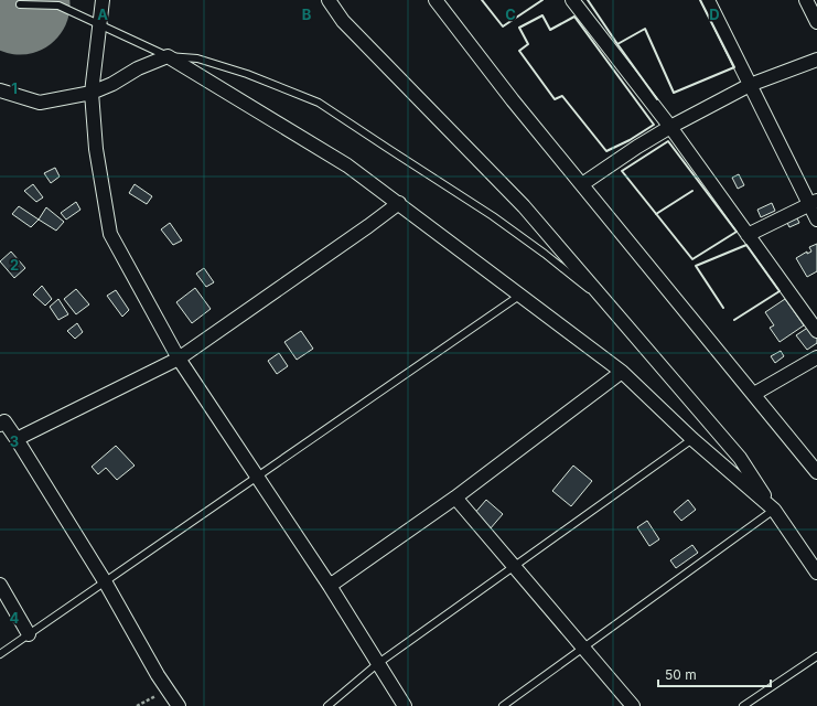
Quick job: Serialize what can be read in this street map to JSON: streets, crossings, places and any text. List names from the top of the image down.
{
  "scale_bar": "50 m",
  "grid": {
    "columns": [
      "A",
      "B",
      "C",
      "D"
    ],
    "rows": [
      "1",
      "2",
      "3",
      "4"
    ]
  }
}
